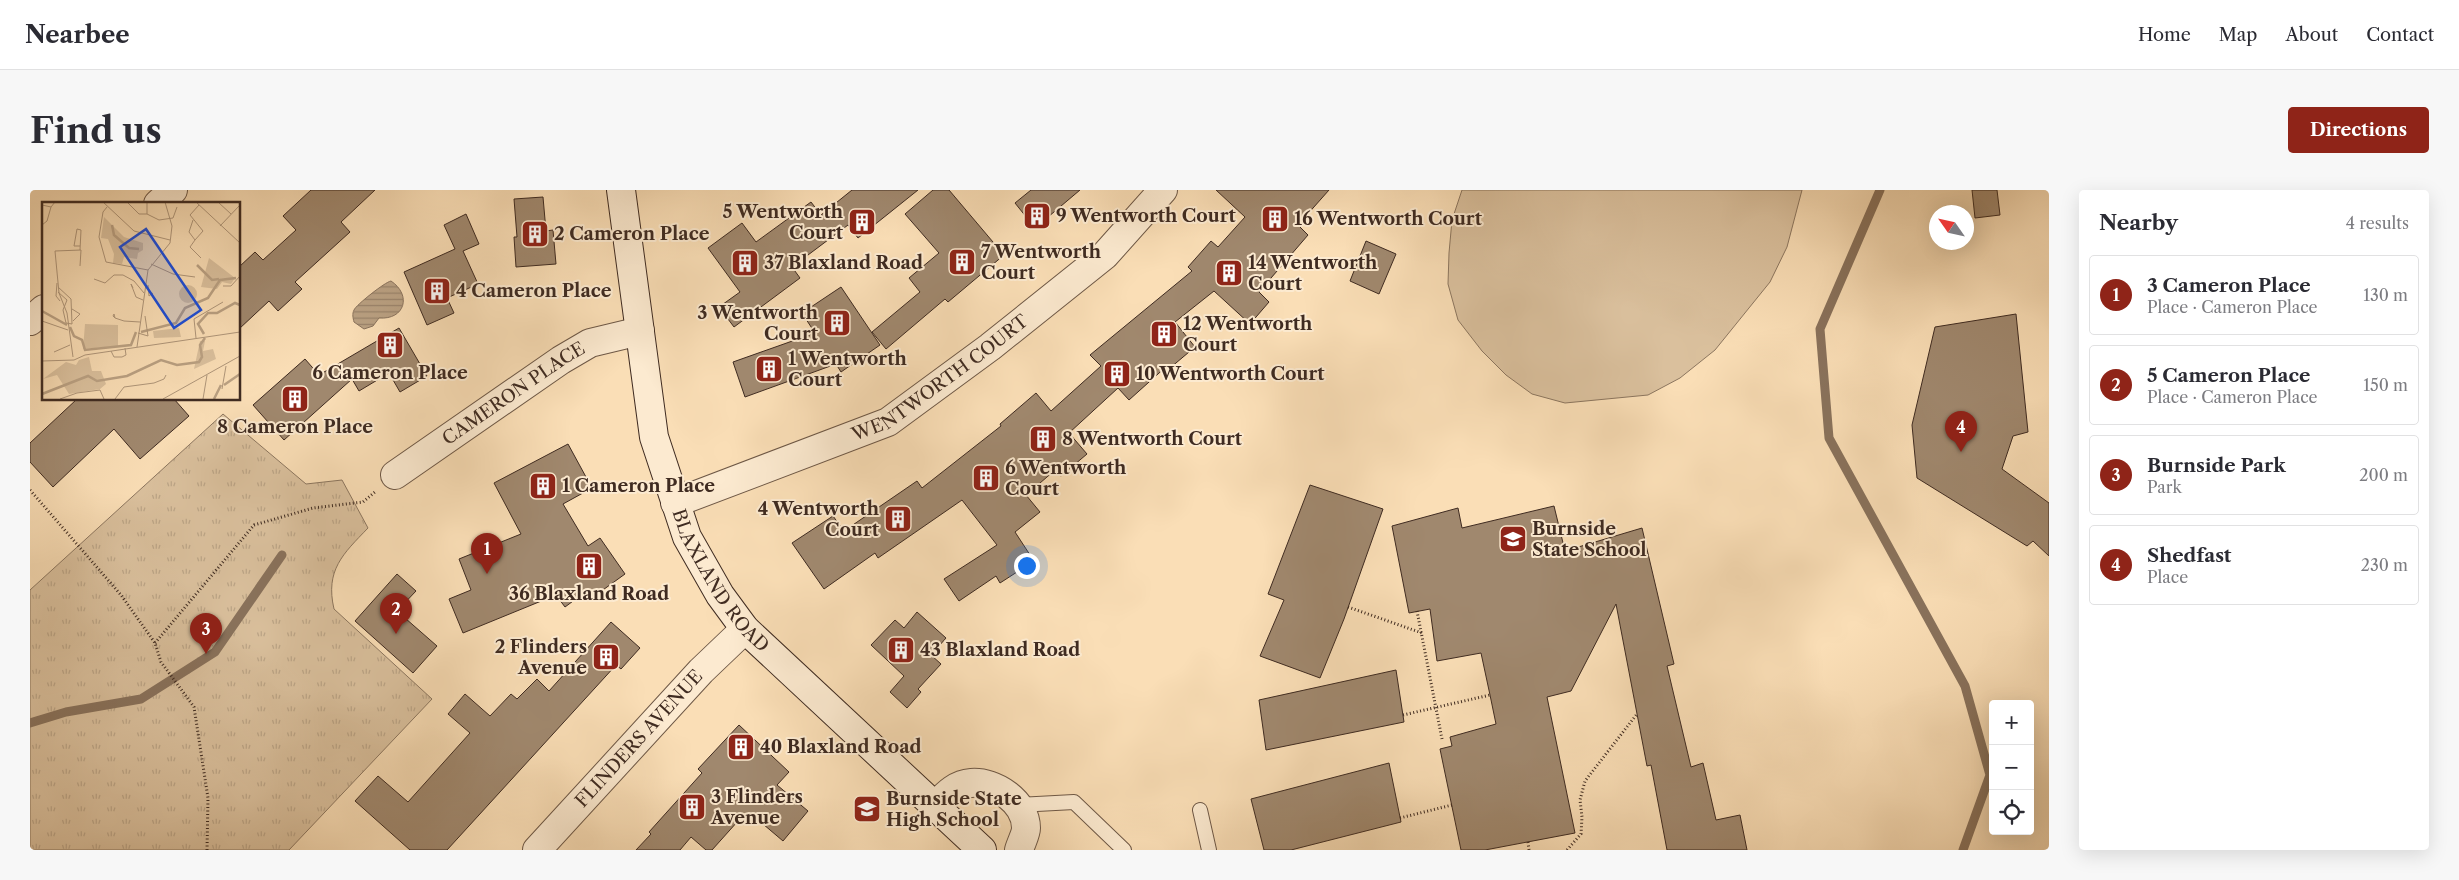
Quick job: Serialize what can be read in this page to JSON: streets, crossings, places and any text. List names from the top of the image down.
{
  "streets": {
    "street": [
      "WENTWORTH COURT",
      "CAMERON PLACE",
      "BLAXLAND ROAD",
      "FLINDERS AVENUE"
    ]
  },
  "crossings": [
    ["WENTWORTH COURT", "BLAXLAND ROAD"],
    ["CAMERON PLACE", "BLAXLAND ROAD"],
    ["BLAXLAND ROAD", "FLINDERS AVENUE"]
  ],
  "places": {
    "building": [
      "9 Wentworth Court",
      "16 Wentworth Court",
      "5 Wentworth Court",
      "2 Cameron Place",
      "7 Wentworth Court",
      "37 Blaxland Road",
      "14 Wentworth Court",
      "4 Cameron Place",
      "3 Wentworth Court",
      "12 Wentworth Court",
      "6 Cameron Place",
      "1 Wentworth Court",
      "10 Wentworth Court",
      "8 Cameron Place",
      "8 Wentworth Court",
      "6 Wentworth Court",
      "1 Cameron Place",
      "4 Wentworth Court",
      "36 Blaxland Road",
      "43 Blaxland Road",
      "2 Flinders Avenue",
      "40 Blaxland Road",
      "3 Flinders Avenue"
    ],
    "school or university": ["Burnside State School", "Burnside State High School"]
  },
  "north": "top left",
  "page": {
    "header": "Nearbee",
    "nav": [
      "Home",
      "Map",
      "About",
      "Contact"
    ],
    "buttons": "Directions",
    "title": "Find us",
    "heading": ["Nearby", "4 results"],
    "list": [
      {
        "mark": "1",
        "name": "3 Cameron Place",
        "note": "Place · Cameron Place",
        "value": "130 m"
      },
      {
        "mark": "2",
        "name": "5 Cameron Place",
        "note": "Place · Cameron Place",
        "value": "150 m"
      },
      {
        "mark": "3",
        "name": "Burnside Park",
        "note": "Park",
        "value": "200 m"
      },
      {
        "mark": "4",
        "name": "Shedfast",
        "note": "Place",
        "value": "230 m"
      }
    ],
    "pins": [
      "4",
      "1",
      "2",
      "3"
    ],
    "map_buttons": ["+", "−"]
  }
}
